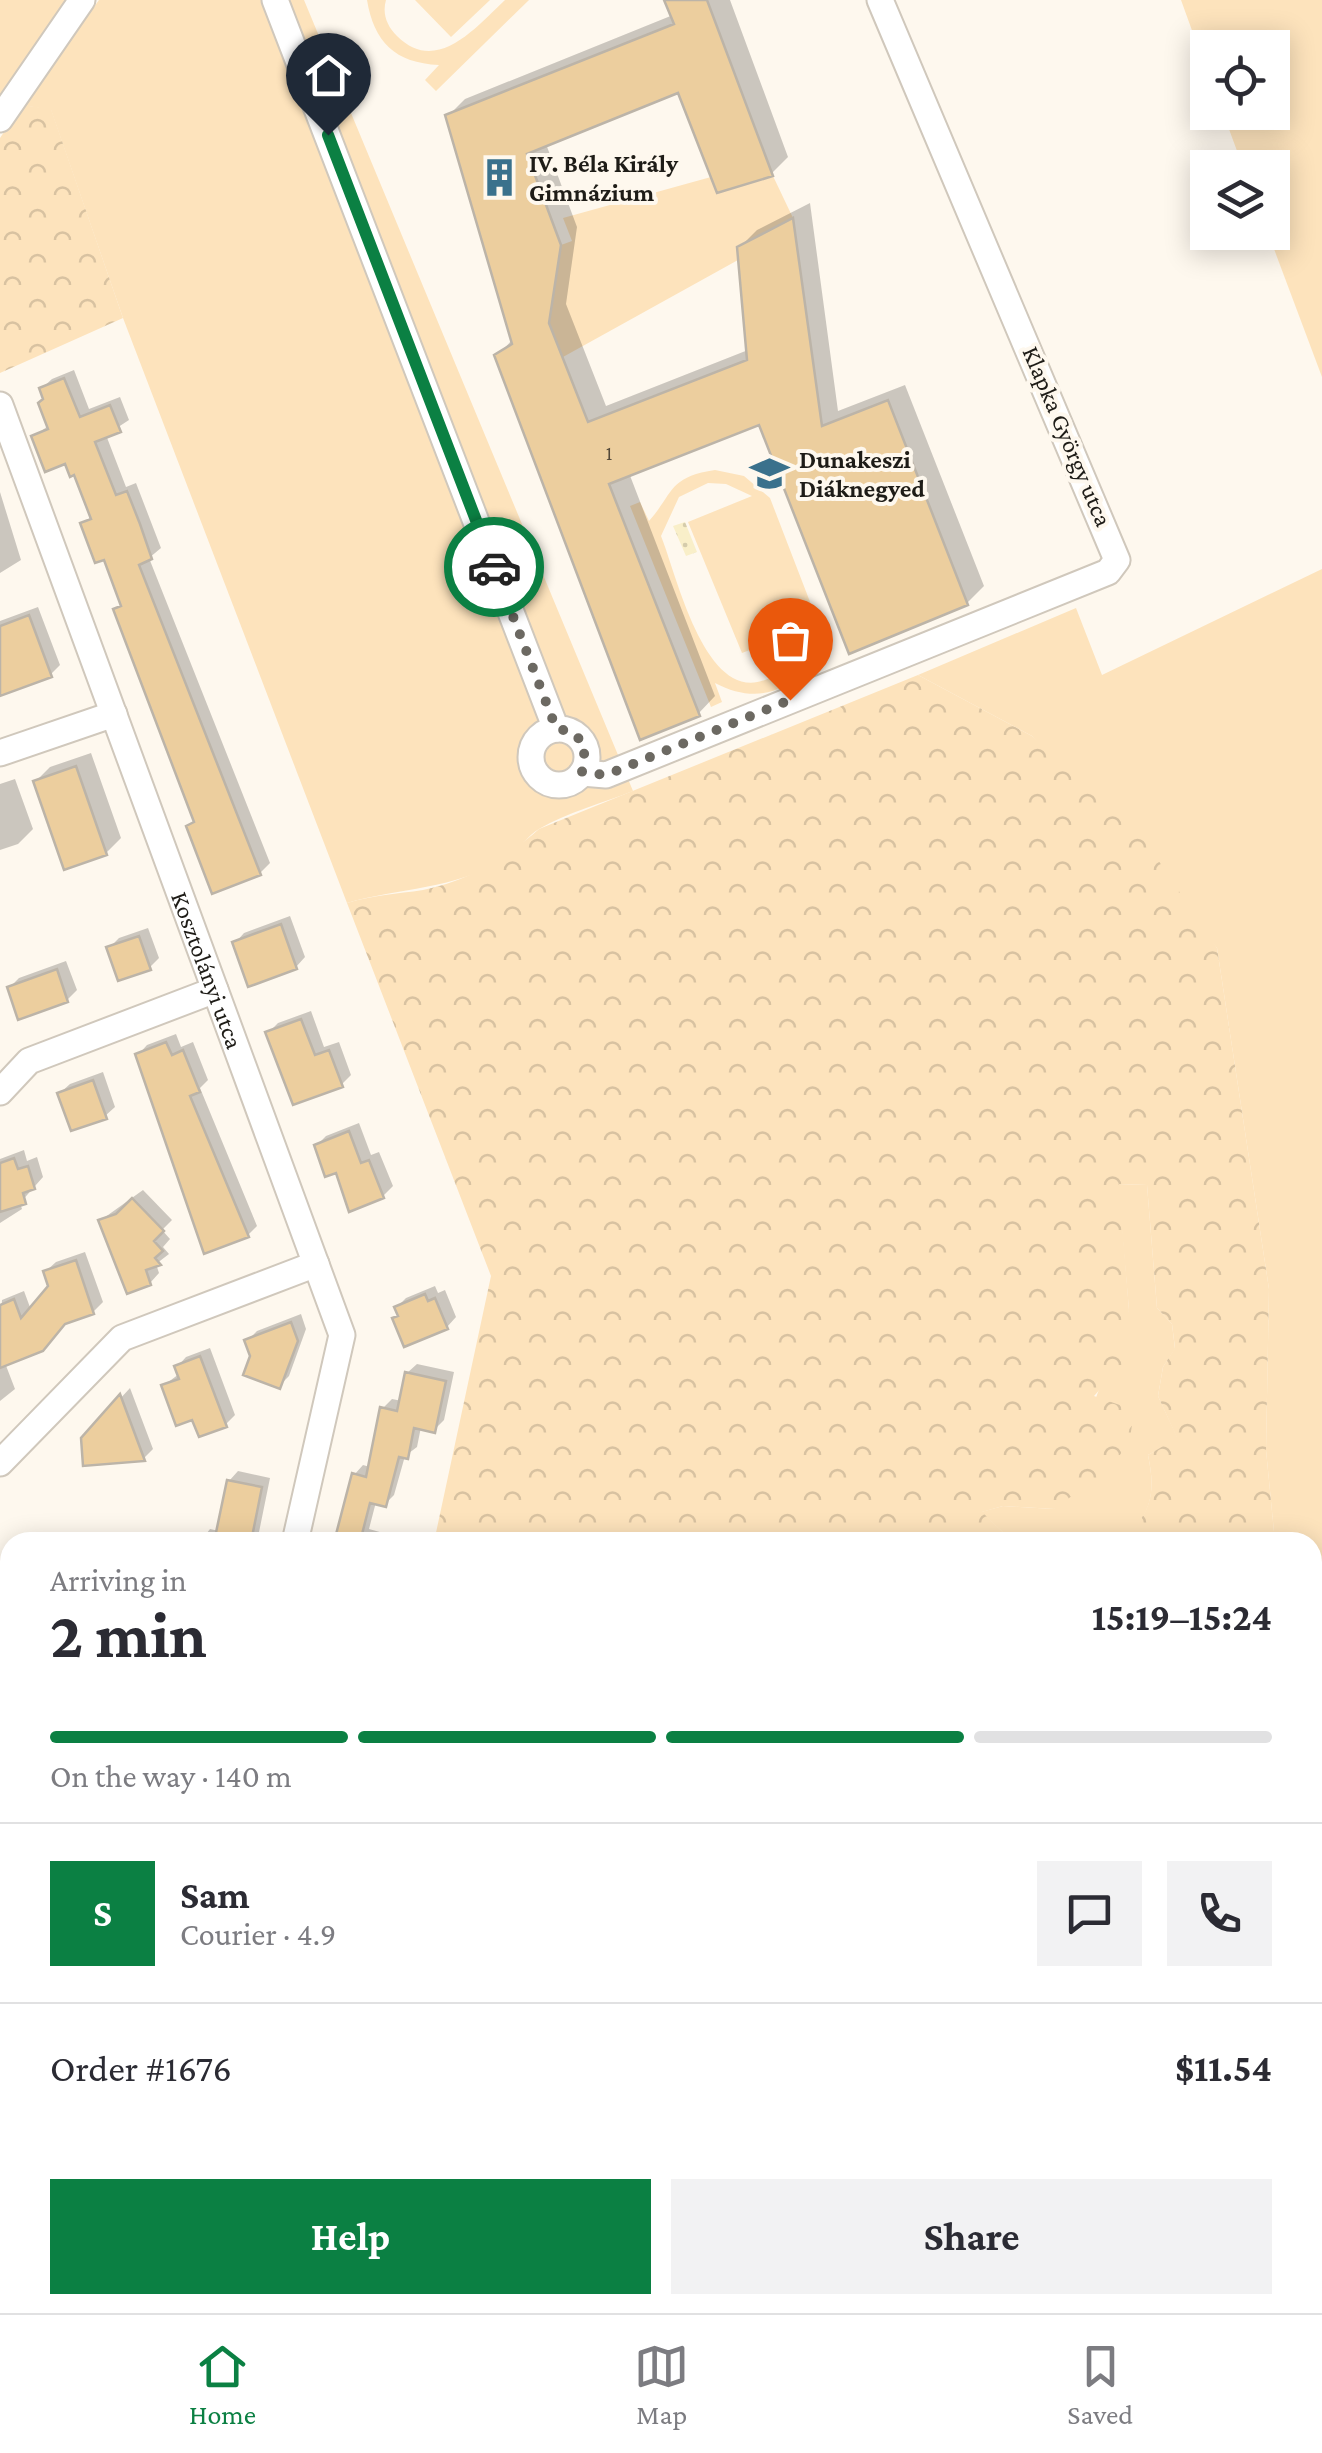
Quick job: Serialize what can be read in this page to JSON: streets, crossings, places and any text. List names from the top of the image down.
{
  "streets": {
    "street": ["Klapka György utca", "Kosztolányi utca"]
  },
  "places": {
    "building": ["IV. Béla Király Gimnázium"],
    "school or university": ["Dunakeszi Diáknegyed"]
  },
  "house_numbers": ["1"],
  "page": {
    "heading": ["2 min", "Arriving in", "15:19–15:24"],
    "panel": [
      "Sam",
      "Courier · 4.9",
      "Order #1676",
      "$11.54"
    ],
    "bar": "On the way · 140 m",
    "round": "S",
    "buttons": ["Help", "Share"],
    "tabs": ["Home", "Map", "Saved"]
  }
}
